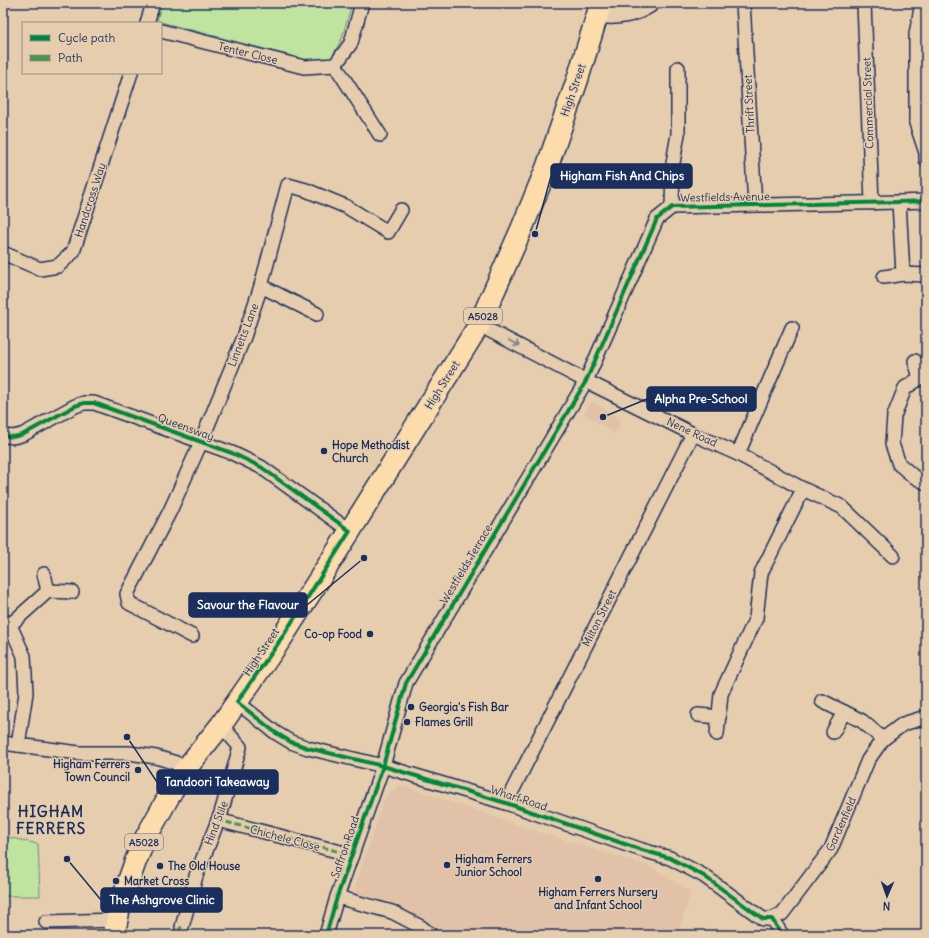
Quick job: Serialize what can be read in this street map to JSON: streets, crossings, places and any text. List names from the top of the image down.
{
  "streets": {
    "main road": ["High Street", "A5028"],
    "street": [
      "Tenter Close",
      "Commercial Street",
      "Thrift Street",
      "Westfields Avenue",
      "Handcross Way",
      "Linnetts Lane",
      "Queensway",
      "Nene Road",
      "Westfields Terrace",
      "Milton Street",
      "Wharf Road",
      "Hind Stile",
      "Gardenfield",
      "Chichele Close",
      "Saffron Road"
    ]
  },
  "crossings": [
    ["High Street", "A5028"],
    ["High Street", "Queensway"],
    ["High Street", "Nene Road"],
    ["High Street", "Wharf Road"],
    ["High Street", "Hind Stile"],
    ["Commercial Street", "Westfields Avenue"],
    ["Thrift Street", "Westfields Avenue"],
    ["Westfields Avenue", "Nene Road"],
    ["Westfields Avenue", "Westfields Terrace"],
    ["Linnetts Lane", "Queensway"],
    ["Nene Road", "Westfields Terrace"],
    ["Nene Road", "Milton Street"],
    ["Westfields Terrace", "Wharf Road"],
    ["Westfields Terrace", "Saffron Road"],
    ["Milton Street", "Wharf Road"],
    ["Wharf Road", "Gardenfield"],
    ["Wharf Road", "Saffron Road"],
    ["Hind Stile", "Chichele Close"],
    ["Chichele Close", "Saffron Road"]
  ],
  "districts": ["HIGHAM FERRERS"],
  "places": [
    "Higham Fish And Chips",
    "Alpha Pre-School",
    "Hope Methodist Church",
    "Savour the Flavour",
    "Co-op Food",
    "Georgia's Fish Bar",
    "Flames Grill",
    "Tandoori Takeaway",
    "Higham Ferrers Town Council",
    "The Ashgrove Clinic",
    "Higham Ferrers Junior School",
    "The Old House",
    "Higham Ferrers Nursery and Infant School",
    "Market Cross"
  ],
  "legend": ["Cycle path", "Path"],
  "north": "bottom"
}
